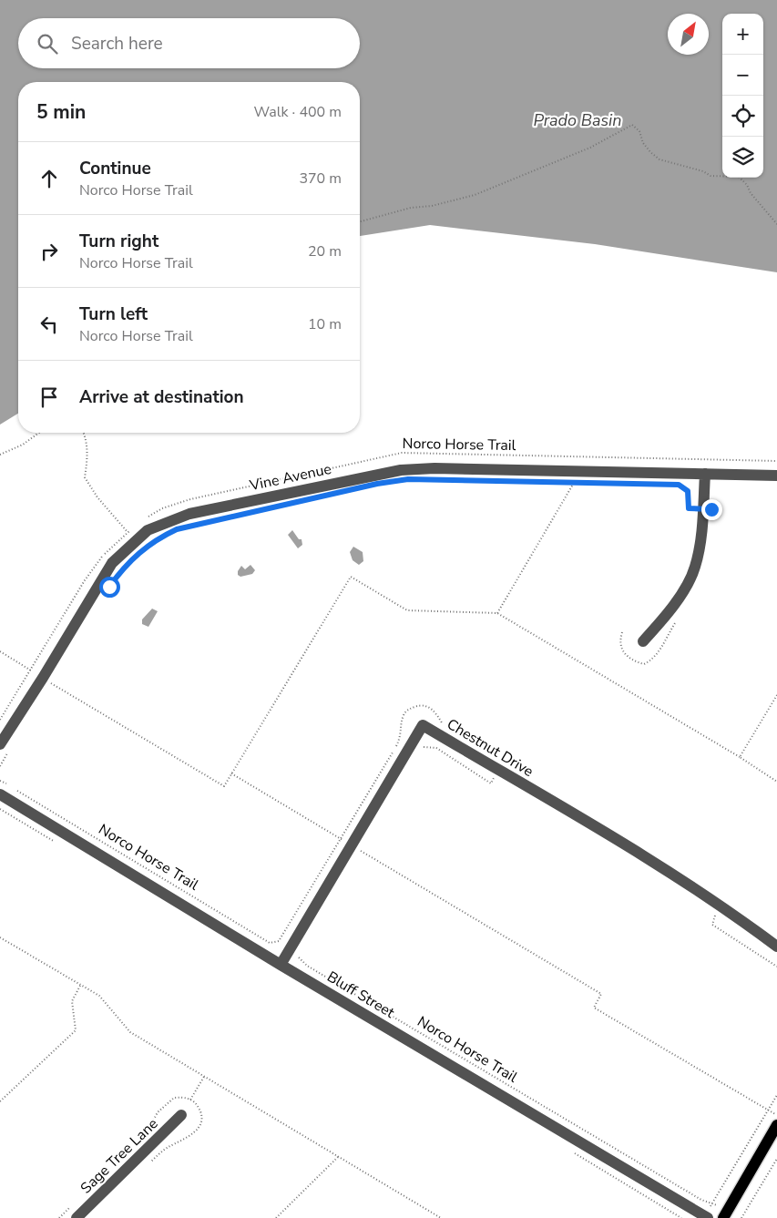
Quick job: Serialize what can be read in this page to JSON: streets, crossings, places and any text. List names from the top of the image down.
{
  "streets": {
    "street": [
      "Vine Avenue",
      "Chestnut Drive",
      "Bluff Street",
      "Sage Tree Lane"
    ],
    "path": ["Norco Horse Trail"]
  },
  "crossings": [
    ["Chestnut Drive", "Bluff Street"]
  ],
  "water": ["Prado Basin"],
  "north": "top right",
  "page": {
    "map_buttons": ["+", "−"],
    "search": "Search here",
    "heading": ["5 min", "Walk · 400 m"],
    "list": [
      ["Continue", "Norco Horse Trail", "370 m"],
      ["Turn right", "Norco Horse Trail", "20 m"],
      ["Turn left", "Norco Horse Trail", "10 m"],
      "Arrive at destination"
    ]
  }
}
